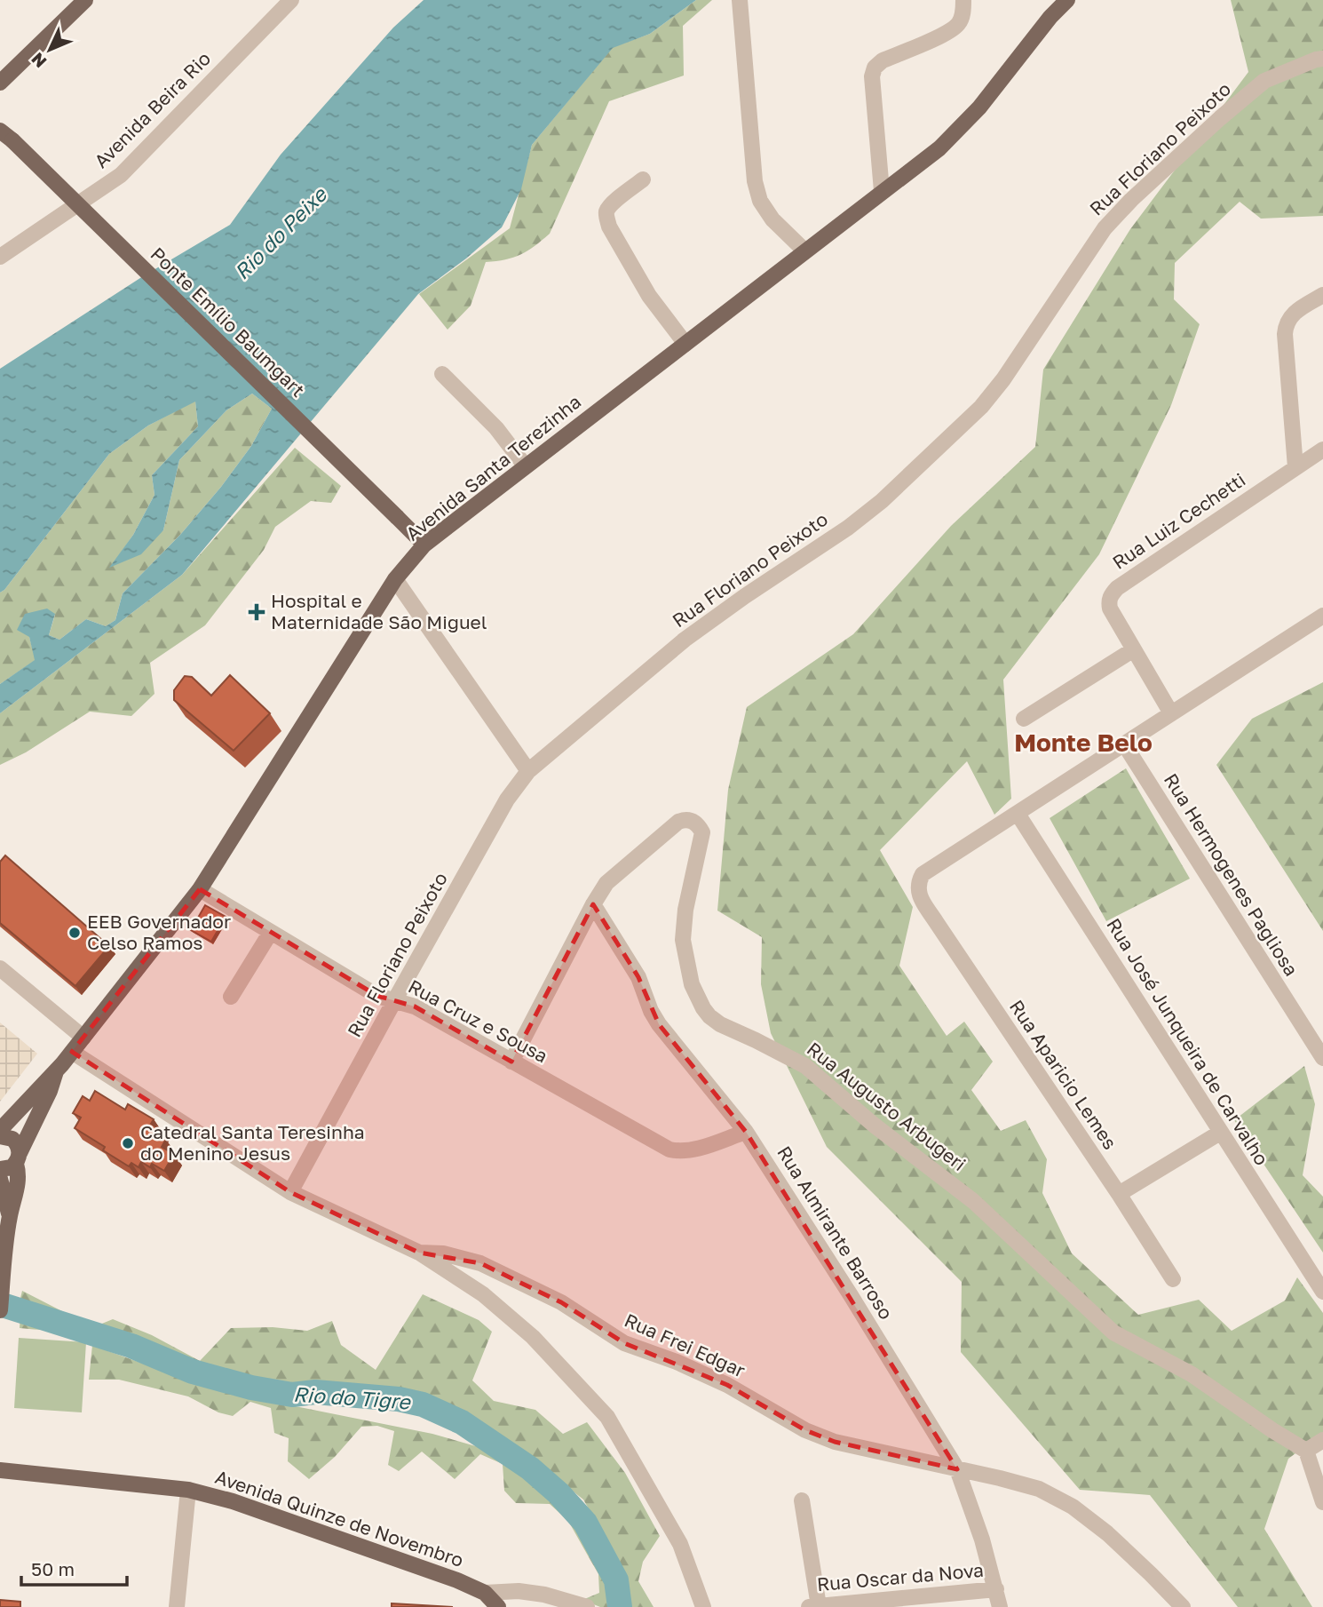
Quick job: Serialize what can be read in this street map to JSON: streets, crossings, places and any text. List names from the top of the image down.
{
  "streets": {
    "main road": ["Ponte Emílio Baumgart", "Avenida Santa Terezinha", "Avenida Quinze de Novembro"],
    "street": [
      "Avenida Beira Rio",
      "Rua Floriano Peixoto",
      "Rua Luiz Cechetti",
      "Rua Hermogenes Pagliosa",
      "Rua Cruz e Sousa",
      "Rua José Junqueira de Carvalho",
      "Rua Aparicio Lemes",
      "Rua Augusto Arbugeri",
      "Rua Almirante Barroso",
      "Rua Frei Edgar",
      "Rua Oscar da Nova"
    ]
  },
  "crossings": [
    ["Rua Floriano Peixoto", "Rua Cruz e Sousa"],
    ["Rua Floriano Peixoto", "Rua Frei Edgar"],
    ["Ponte Emílio Baumgart", "Avenida Santa Terezinha"],
    ["Avenida Santa Terezinha", "Rua Cruz e Sousa"],
    ["Avenida Santa Terezinha", "Rua Frei Edgar"],
    ["Rua Cruz e Sousa", "Rua Augusto Arbugeri"],
    ["Rua Cruz e Sousa", "Rua Almirante Barroso"],
    ["Rua José Junqueira de Carvalho", "Rua Aparicio Lemes"],
    ["Rua Augusto Arbugeri", "Rua Almirante Barroso"],
    ["Rua Almirante Barroso", "Rua Frei Edgar"],
    ["Rua Almirante Barroso", "Rua Oscar da Nova"]
  ],
  "districts": ["Monte Belo"],
  "water": ["Rio do Peixe", "Rio do Tigre"],
  "places": {
    "health": ["Hospital e Maternidade São Miguel"],
    "other": ["EEB Governador Celso Ramos", "Catedral Santa Teresinha do Menino Jesus"]
  },
  "scale_bar": "50 m",
  "north": "bottom left"
}
